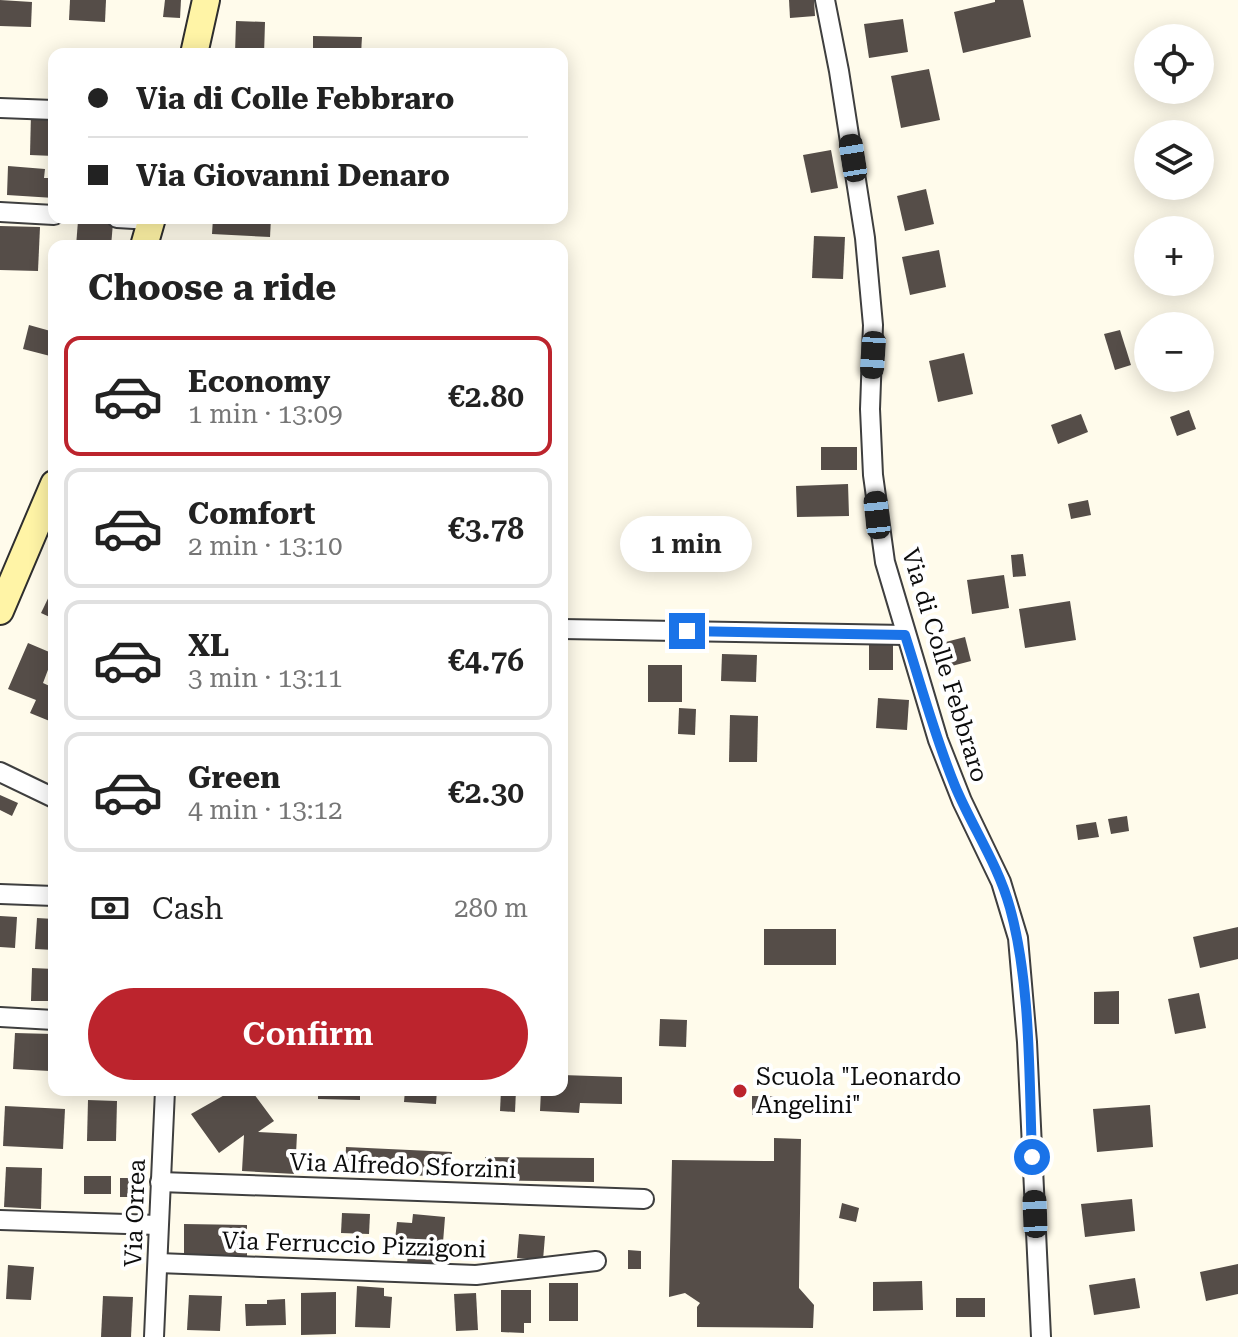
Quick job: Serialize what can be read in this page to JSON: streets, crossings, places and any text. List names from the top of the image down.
{
  "streets": {
    "street": [
      "Via di Colle Febbraro",
      "Via Alfredo Sforzini",
      "Via Orrea",
      "Via Ferruccio Pizzigoni"
    ]
  },
  "crossings": [
    ["Via Alfredo Sforzini", "Via Orrea"],
    ["Via Orrea", "Via Ferruccio Pizzigoni"]
  ],
  "places": ["Scuola \"Leonardo Angelini\""],
  "page": {
    "map_buttons": ["+", "−"],
    "banner": ["Via di Colle Febbraro", "Via Giovanni Denaro"],
    "heading": "Choose a ride",
    "list": [
      {
        "name": "Economy",
        "note": "1 min · 13:09",
        "value": "€2.80"
      },
      {
        "name": "Comfort",
        "note": "2 min · 13:10",
        "value": "€3.78"
      },
      {
        "name": "XL",
        "note": "3 min · 13:11",
        "value": "€4.76"
      },
      {
        "name": "Green",
        "note": "4 min · 13:12",
        "value": "€2.30"
      }
    ],
    "bubble": "1 min",
    "pay": ["Cash", "280 m"],
    "buttons": "Confirm"
  }
}
